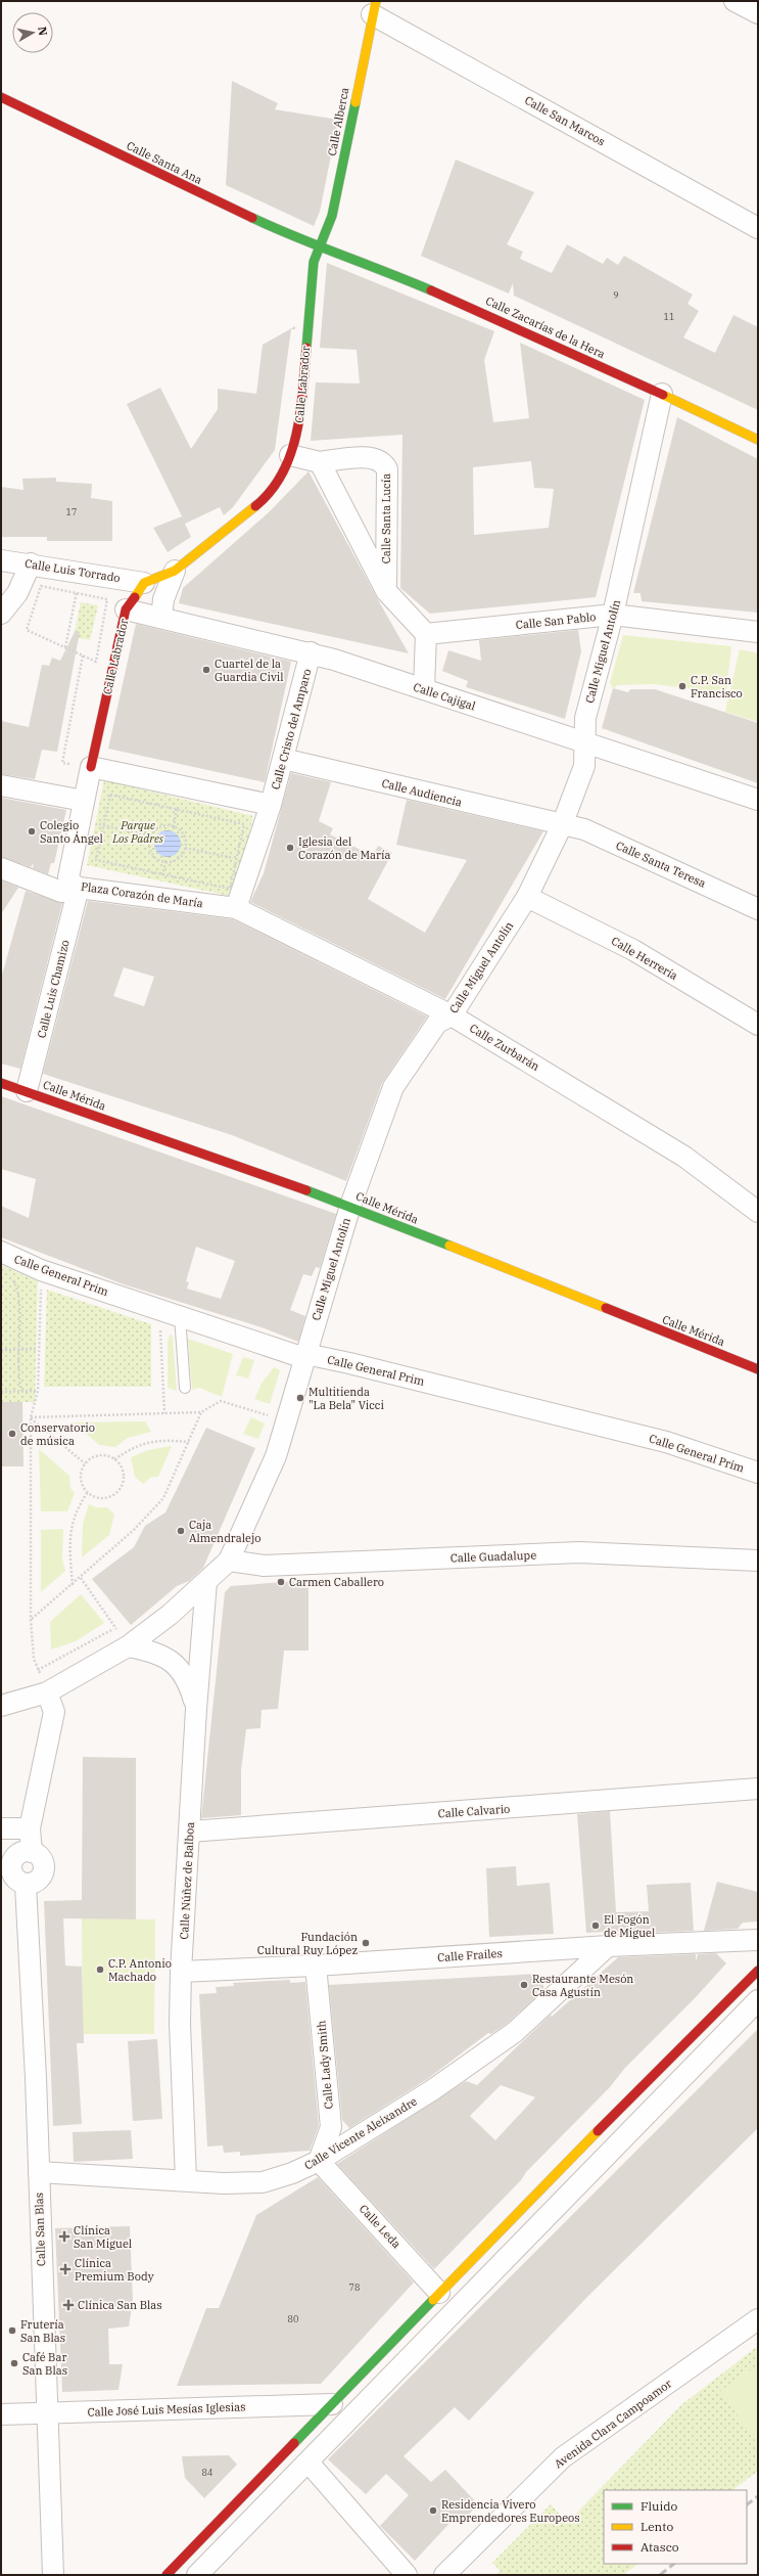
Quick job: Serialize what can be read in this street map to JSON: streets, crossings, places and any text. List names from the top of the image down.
{
  "streets": {
    "street": [
      "Calle San Marcos",
      "Calle Alberca",
      "Calle Santa Ana",
      "Calle Zacarías de la Hera",
      "Calle Labrador",
      "Calle Santa Lucía",
      "Calle Luis Torrado",
      "Calle San Pablo",
      "Calle Miguel Antolín",
      "Calle Cajigal",
      "Calle Cristo del Amparo",
      "Calle Audiencia",
      "Calle Santa Teresa",
      "Plaza Corazón de María",
      "Calle Herrería",
      "Calle Luis Chamizo",
      "Calle Zurbarán",
      "Calle Mérida",
      "Calle General Prim",
      "Calle Guadalupe",
      "Calle Calvario",
      "Calle Núñez de Balboa",
      "Calle Frailes",
      "Calle Lady Smith",
      "Calle Vicente Aleixandre",
      "Calle Leda",
      "Calle San Blas",
      "Calle José Luis Mesías Iglesias",
      "Avenida Clara Campoamor"
    ]
  },
  "crossings": [
    ["Calle San Marcos", "Calle Alberca"],
    ["Calle Alberca", "Calle Santa Ana"],
    ["Calle Alberca", "Calle Zacarías de la Hera"],
    ["Calle Alberca", "Calle Labrador"],
    ["Calle Santa Ana", "Calle Zacarías de la Hera"],
    ["Calle Santa Ana", "Calle Labrador"],
    ["Calle Zacarías de la Hera", "Calle Labrador"],
    ["Calle Zacarías de la Hera", "Calle Miguel Antolín"],
    ["Calle Labrador", "Calle Santa Lucía"],
    ["Calle Labrador", "Calle Luis Torrado"],
    ["Calle Labrador", "Calle Cajigal"],
    ["Calle Labrador", "Plaza Corazón de María"],
    ["Calle Santa Lucía", "Calle San Pablo"],
    ["Calle San Pablo", "Calle Miguel Antolín"],
    ["Calle Miguel Antolín", "Calle Cajigal"],
    ["Calle Miguel Antolín", "Calle Audiencia"],
    ["Calle Miguel Antolín", "Calle Santa Teresa"],
    ["Calle Miguel Antolín", "Calle Herrería"],
    ["Calle Miguel Antolín", "Calle Zurbarán"],
    ["Calle Miguel Antolín", "Calle Mérida"],
    ["Calle Miguel Antolín", "Calle General Prim"],
    ["Calle Miguel Antolín", "Calle Guadalupe"],
    ["Calle Miguel Antolín", "Calle Núñez de Balboa"],
    ["Calle Cajigal", "Calle Cristo del Amparo"],
    ["Calle Cristo del Amparo", "Calle Audiencia"],
    ["Calle Audiencia", "Calle Santa Teresa"],
    ["Plaza Corazón de María", "Calle Luis Chamizo"],
    ["Plaza Corazón de María", "Calle Zurbarán"],
    ["Calle Luis Chamizo", "Calle Mérida"],
    ["Calle Calvario", "Calle Núñez de Balboa"],
    ["Calle Núñez de Balboa", "Calle Frailes"],
    ["Calle Núñez de Balboa", "Calle Vicente Aleixandre"],
    ["Calle Frailes", "Calle Lady Smith"],
    ["Calle Frailes", "Calle Vicente Aleixandre"],
    ["Calle Lady Smith", "Calle Vicente Aleixandre"],
    ["Calle Lady Smith", "Calle Leda"],
    ["Calle Vicente Aleixandre", "Calle Leda"],
    ["Calle Vicente Aleixandre", "Calle San Blas"],
    ["Calle San Blas", "Calle José Luis Mesías Iglesias"]
  ],
  "parks": ["Parque Los Padres"],
  "places": {
    "other": [
      "Cuartel de la Guardia Civil",
      "C.P. San Francisco",
      "Colegio Santo Ángel",
      "Iglesia del Corazón de María",
      "Multitienda \"La Bela\" Vicci",
      "Conservatorio de música",
      "Caja Almendralejo",
      "Carmen Caballero",
      "El Fogón de Miguel",
      "Fundación Cultural Ruy López",
      "C.P. Antonio Machado",
      "Restaurante Mesón Casa Agustín",
      "Frutería San Blas",
      "Café Bar San Blas",
      "Residencia Vivero Emprendedores Europeos"
    ],
    "health": ["Clínica San Miguel", "Clínica Premium Body", "Clínica San Blas"]
  },
  "house_numbers": [
    "9",
    "11",
    "17",
    "78",
    "80",
    "84"
  ],
  "legend": ["Fluido", "Lento", "Atasco"],
  "north": "right"
}
